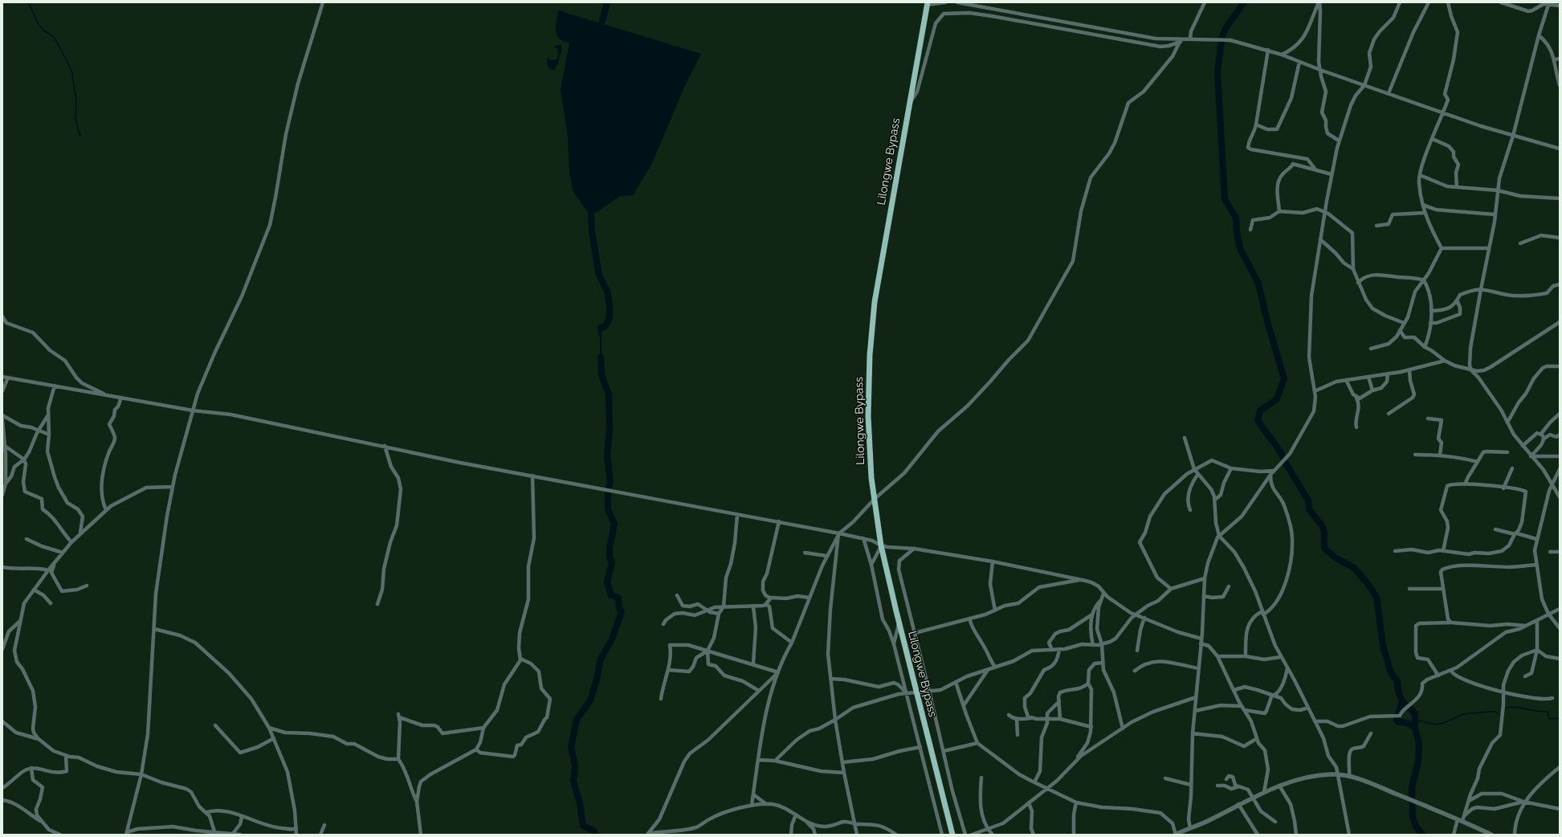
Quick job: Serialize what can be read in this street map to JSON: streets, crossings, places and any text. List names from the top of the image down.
{
  "streets": {
    "main road": ["Lilongwe Bypass"]
  }
}
